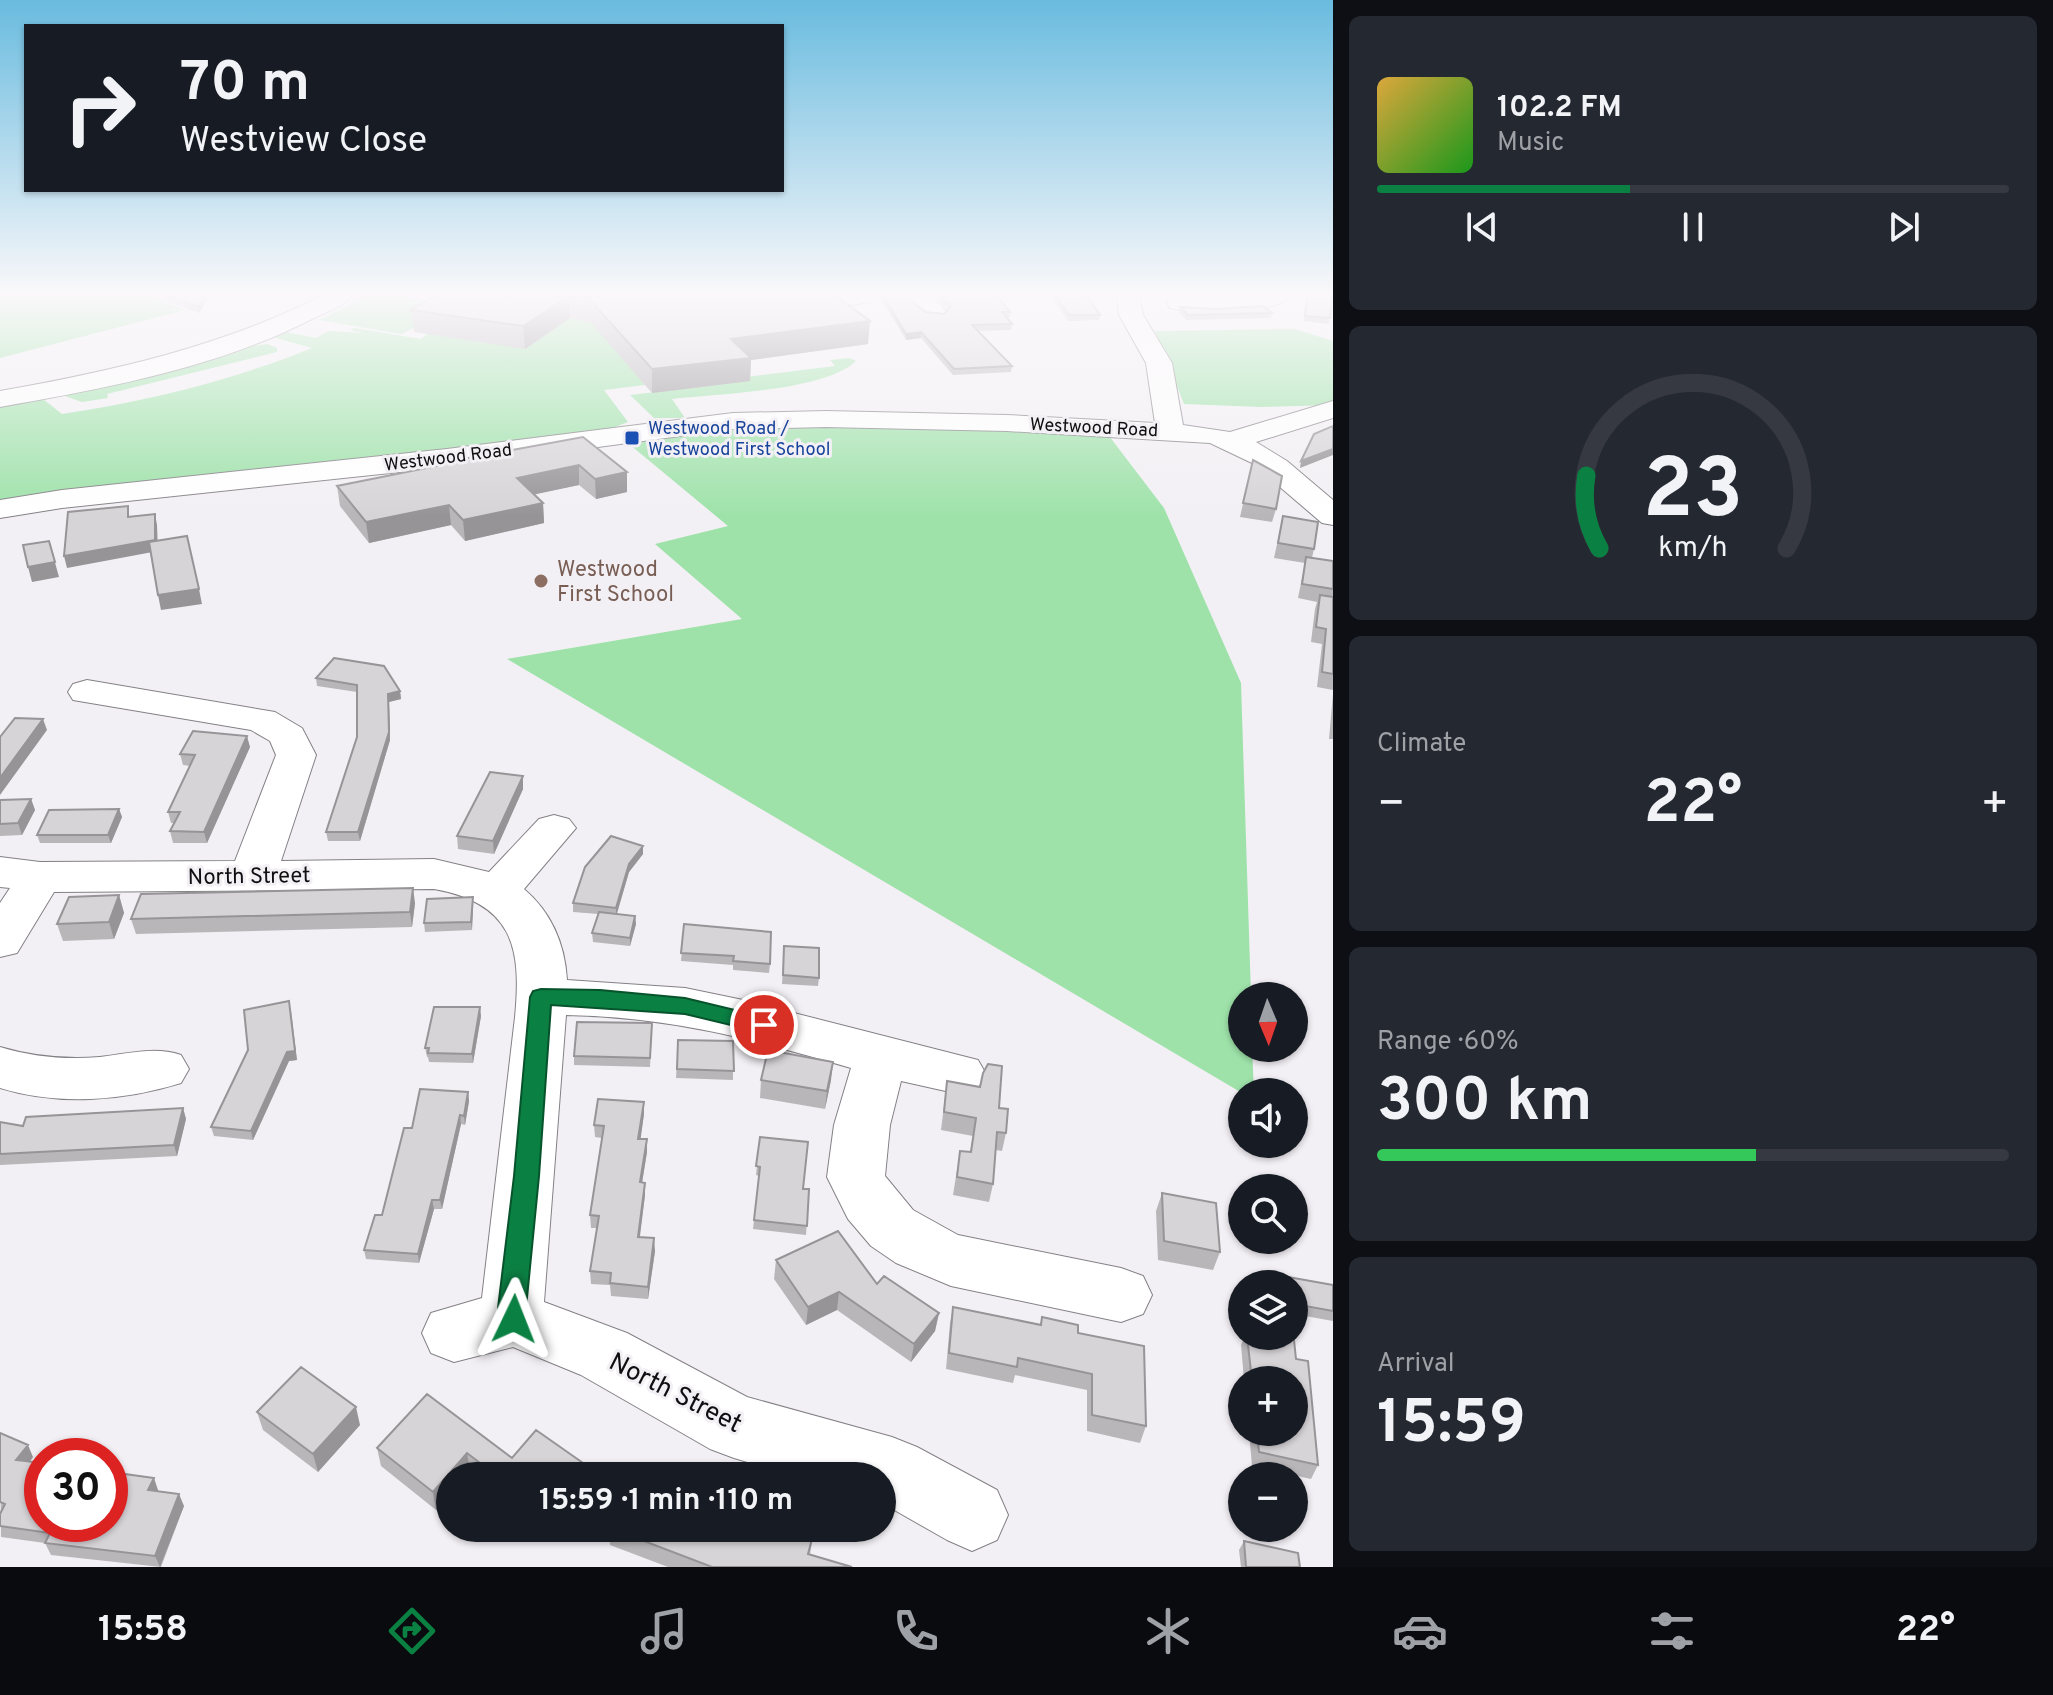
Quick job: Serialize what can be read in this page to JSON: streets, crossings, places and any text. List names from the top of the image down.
{
  "streets": {
    "street": ["Westwood Road", "North Street"]
  },
  "places": {
    "transit": ["Westwood Road / Westwood First School"],
    "other": ["Westwood First School"]
  },
  "north": "bottom",
  "page": {
    "turn": ["70 m", "Westview Close"],
    "song": ["102.2 FM", "Music"],
    "tile": [
      "Climate",
      ["Range · 60%", "300 km"],
      ["Arrival", "15:59"]
    ],
    "heat": ["−", "22°", "+"],
    "map_buttons": ["+", "−"],
    "limit": "30",
    "trip": "15:59 · 1 min · 110 m",
    "tabs": ["15:58", "22°"],
    "gauge": ["23", "km/h"]
  }
}
